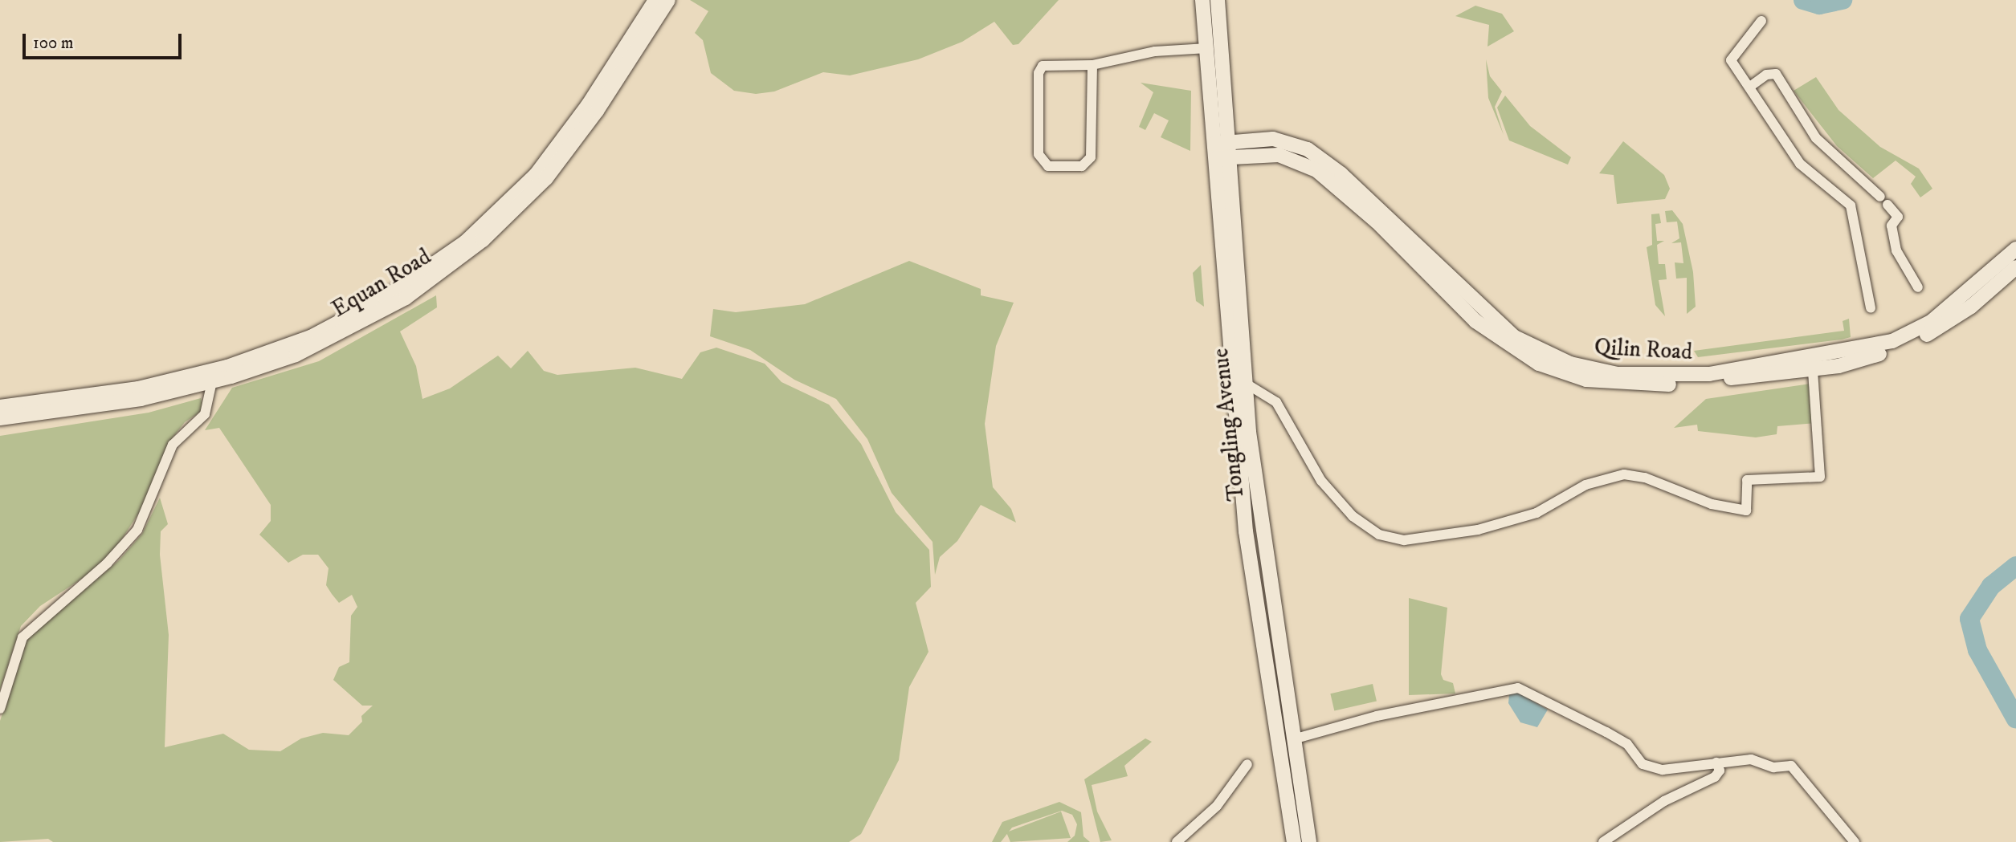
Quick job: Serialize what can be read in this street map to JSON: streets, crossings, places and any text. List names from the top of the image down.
{
  "streets": {
    "main road": ["Equan Road", "Qilin Road", "Tongling Avenue"]
  },
  "crossings": [
    ["Qilin Road", "Tongling Avenue"]
  ],
  "scale_bar": "100 m"
}
